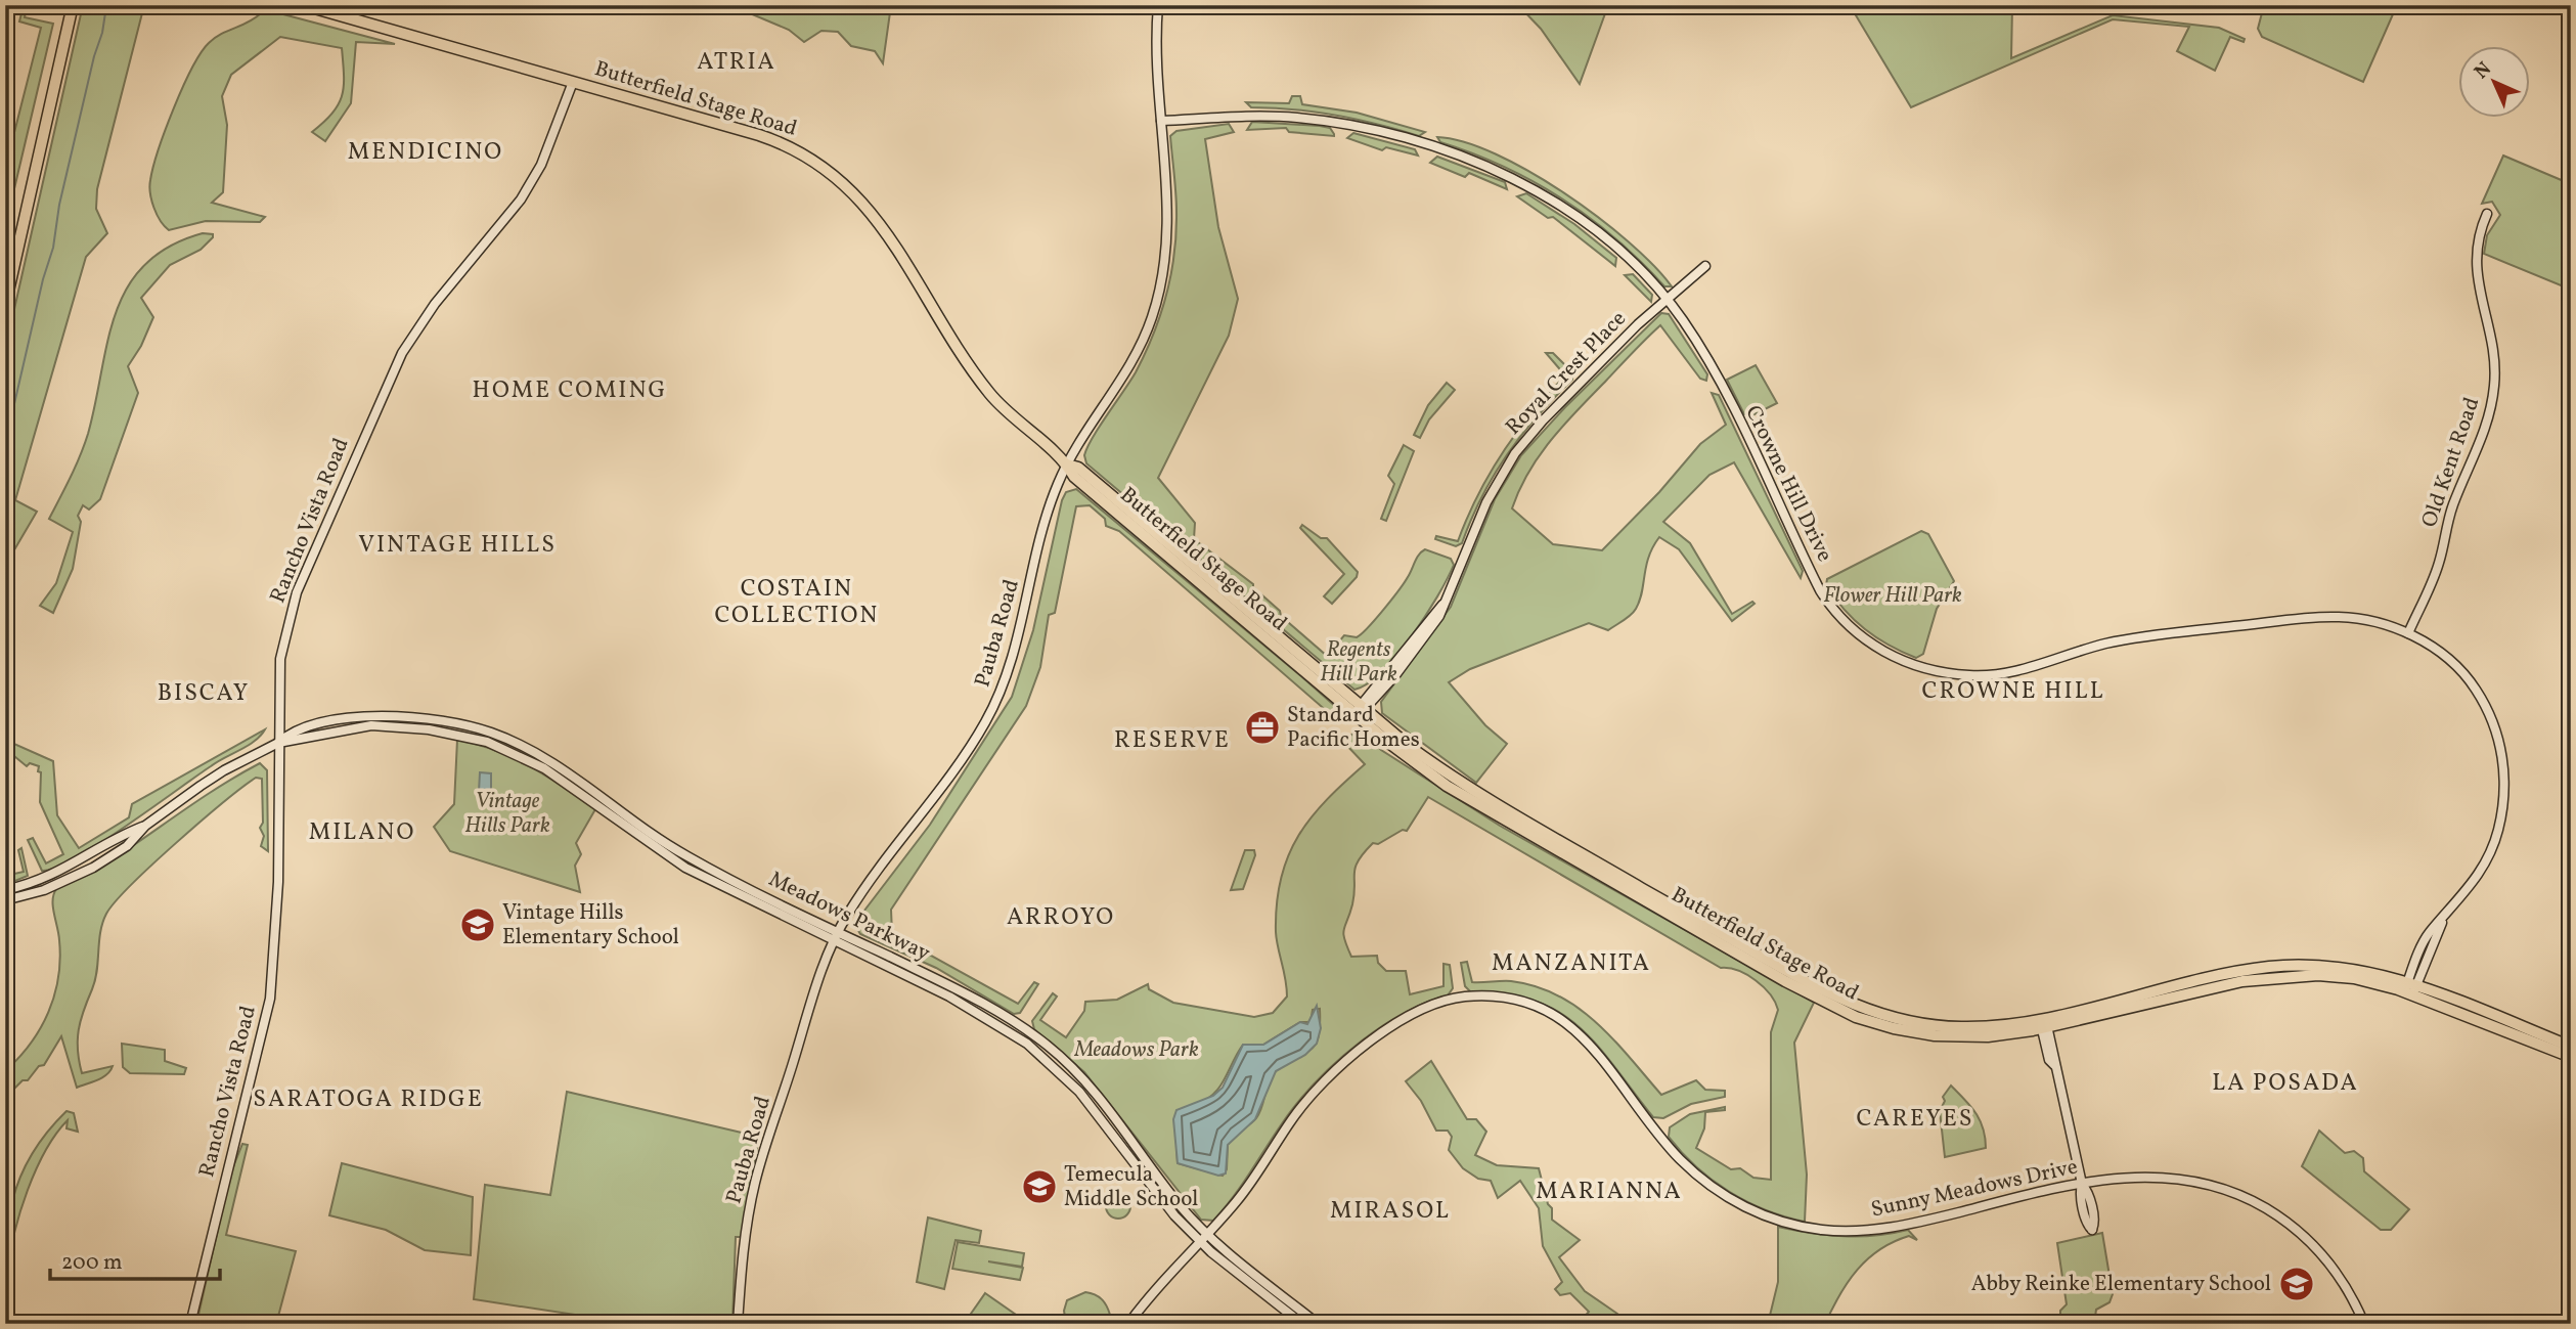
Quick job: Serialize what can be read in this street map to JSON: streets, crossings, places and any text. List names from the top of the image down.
{
  "streets": {
    "main road": [
      "Butterfield Stage Road",
      "Royal Crest Place",
      "Old Kent Road",
      "Crowne Hill Drive",
      "Rancho Vista Road",
      "Pauba Road",
      "Meadows Parkway",
      "Sunny Meadows Drive"
    ]
  },
  "crossings": [
    ["Butterfield Stage Road", "Royal Crest Place"],
    ["Butterfield Stage Road", "Crowne Hill Drive"],
    ["Butterfield Stage Road", "Rancho Vista Road"],
    ["Butterfield Stage Road", "Pauba Road"],
    ["Royal Crest Place", "Crowne Hill Drive"],
    ["Old Kent Road", "Crowne Hill Drive"],
    ["Crowne Hill Drive", "Pauba Road"],
    ["Rancho Vista Road", "Meadows Parkway"],
    ["Pauba Road", "Meadows Parkway"],
    ["Meadows Parkway", "Sunny Meadows Drive"]
  ],
  "districts": [
    "ATRIA",
    "MENDICINO",
    "HOME COMING",
    "VINTAGE HILLS",
    "COSTAIN COLLECTION",
    "CROWNE HILL",
    "BISCAY",
    "RESERVE",
    "MILANO",
    "ARROYO",
    "MANZANITA",
    "LA POSADA",
    "SARATOGA RIDGE",
    "CAREYES",
    "MARIANNA",
    "MIRASOL"
  ],
  "parks": [
    "Flower Hill Park",
    "Regents Hill Park",
    "Vintage Hills Park",
    "Meadows Park"
  ],
  "places": {
    "office": ["Standard Pacific Homes"],
    "school or university": ["Vintage Hills Elementary School", "Temecula Middle School", "Abby Reinke Elementary School"]
  },
  "scale_bar": "200 m",
  "north": "top left"
}
